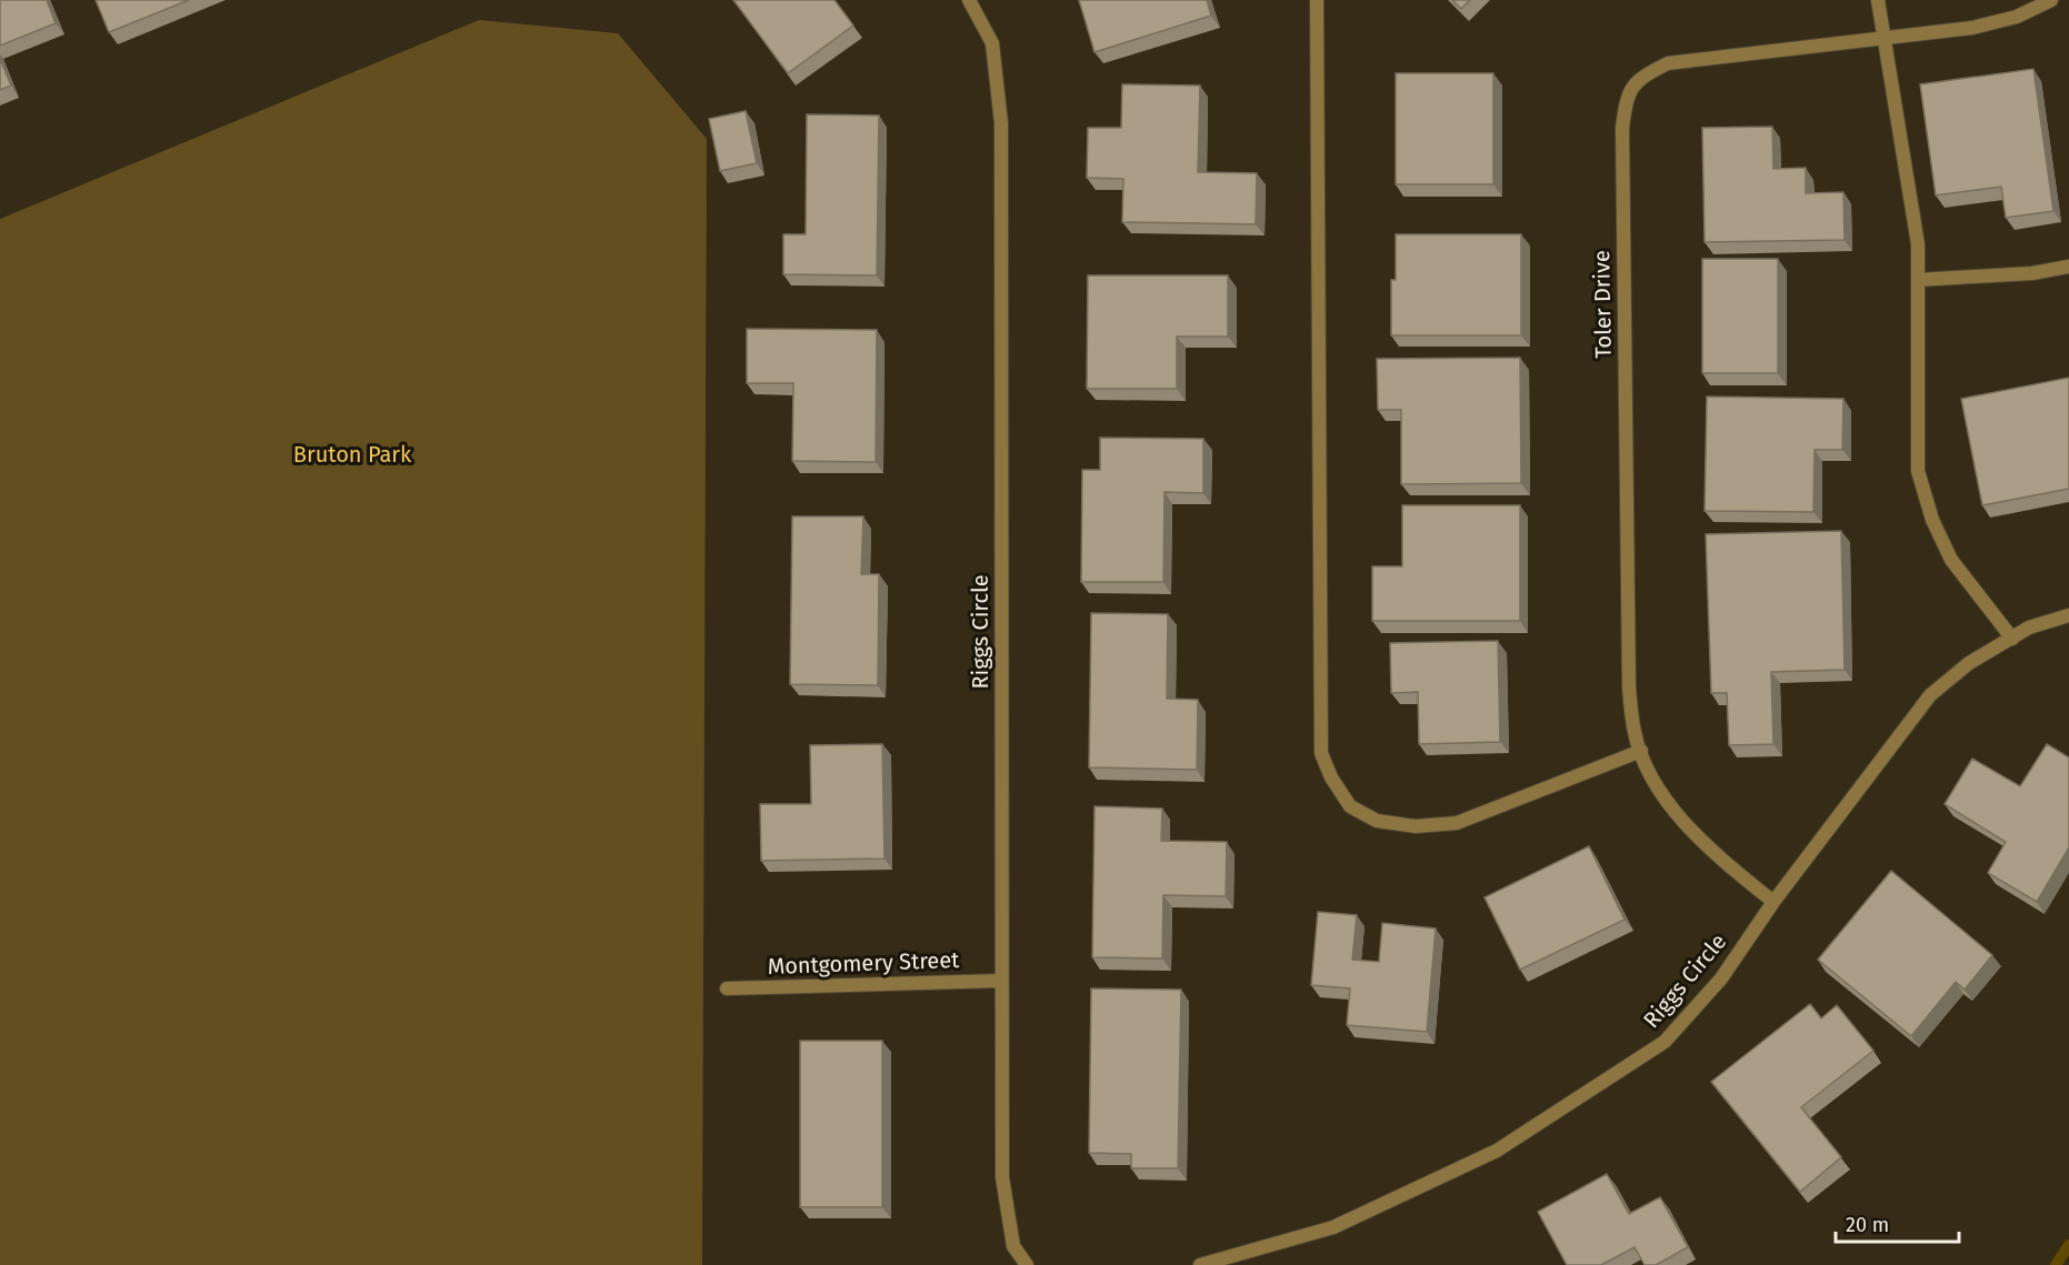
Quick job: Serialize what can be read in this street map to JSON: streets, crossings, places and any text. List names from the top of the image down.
{
  "streets": {
    "street": ["Toler Drive", "Riggs Circle", "Montgomery Street"]
  },
  "crossings": [
    ["Toler Drive", "Riggs Circle"],
    ["Riggs Circle", "Montgomery Street"]
  ],
  "parks": ["Bruton Park"],
  "scale_bar": "20 m"
}
